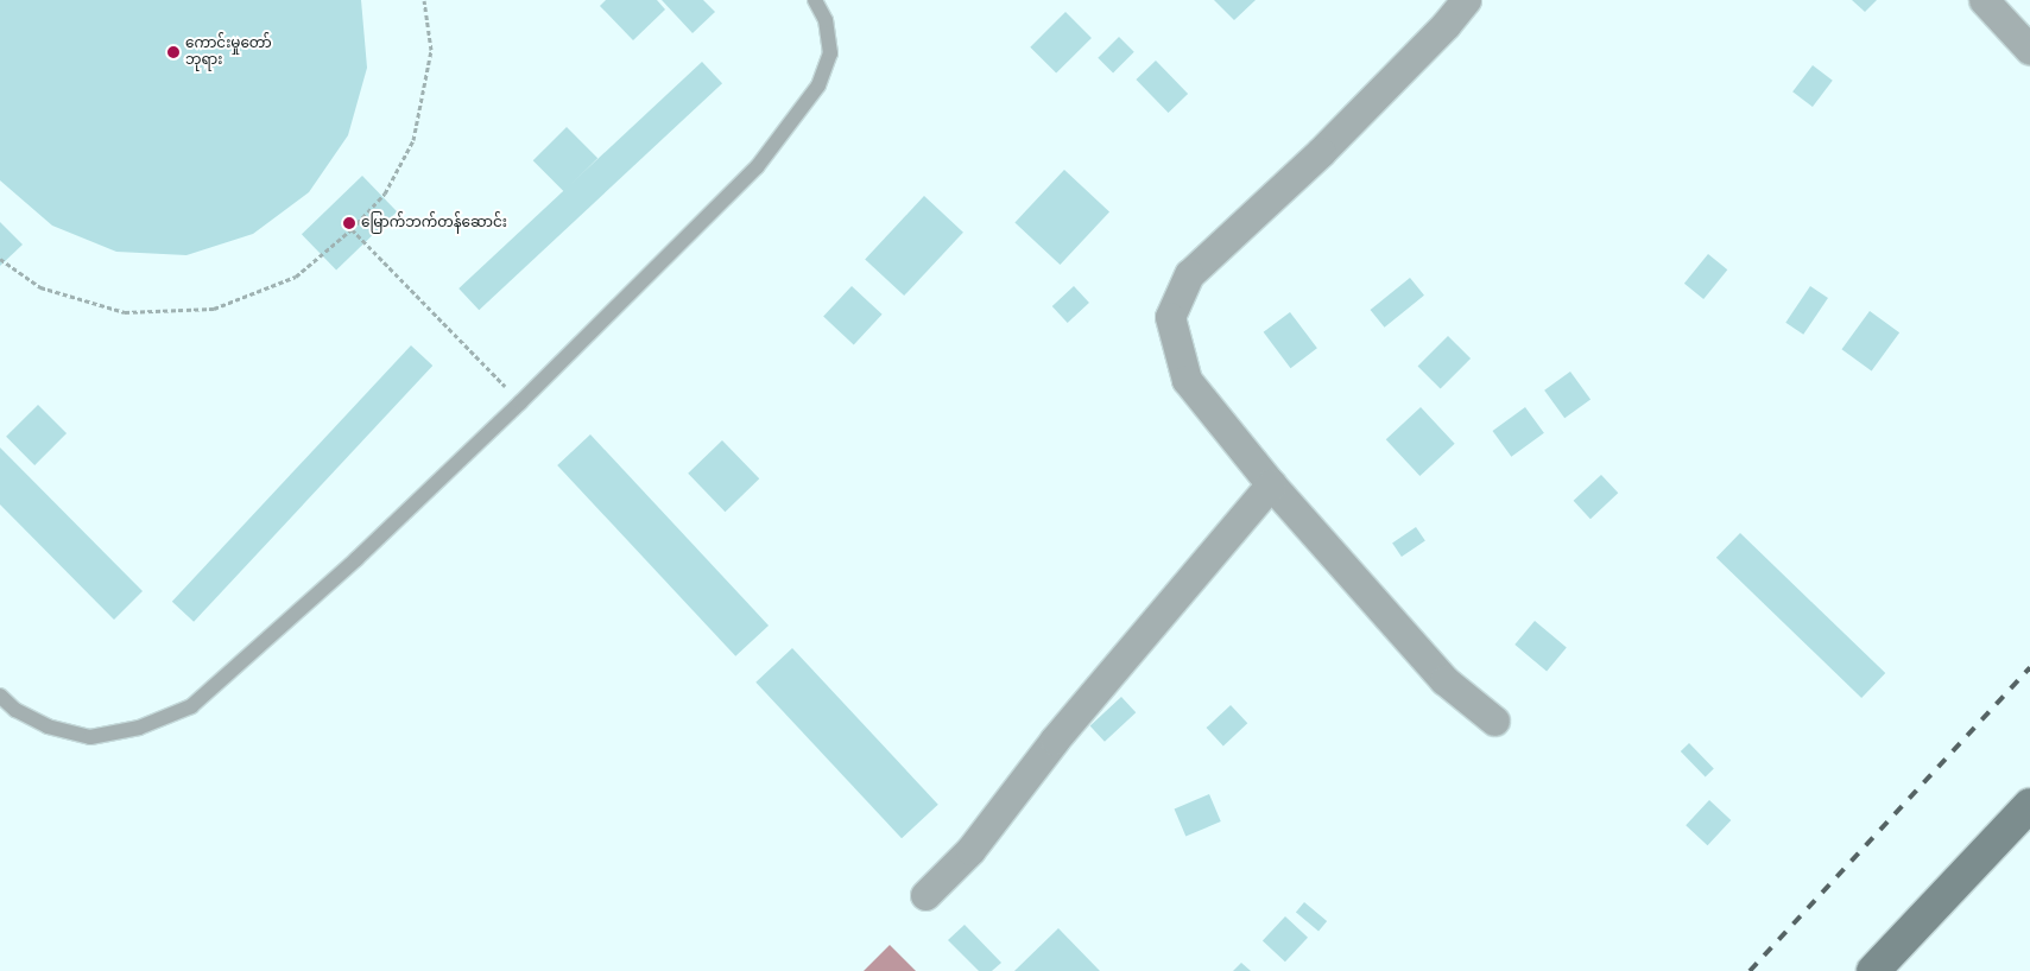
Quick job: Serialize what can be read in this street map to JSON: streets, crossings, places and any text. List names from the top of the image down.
{
  "places": ["ကောင်းမှုတော် ဘုရား", "မြောက်ဘက်တန်ဆောင်း"]
}
